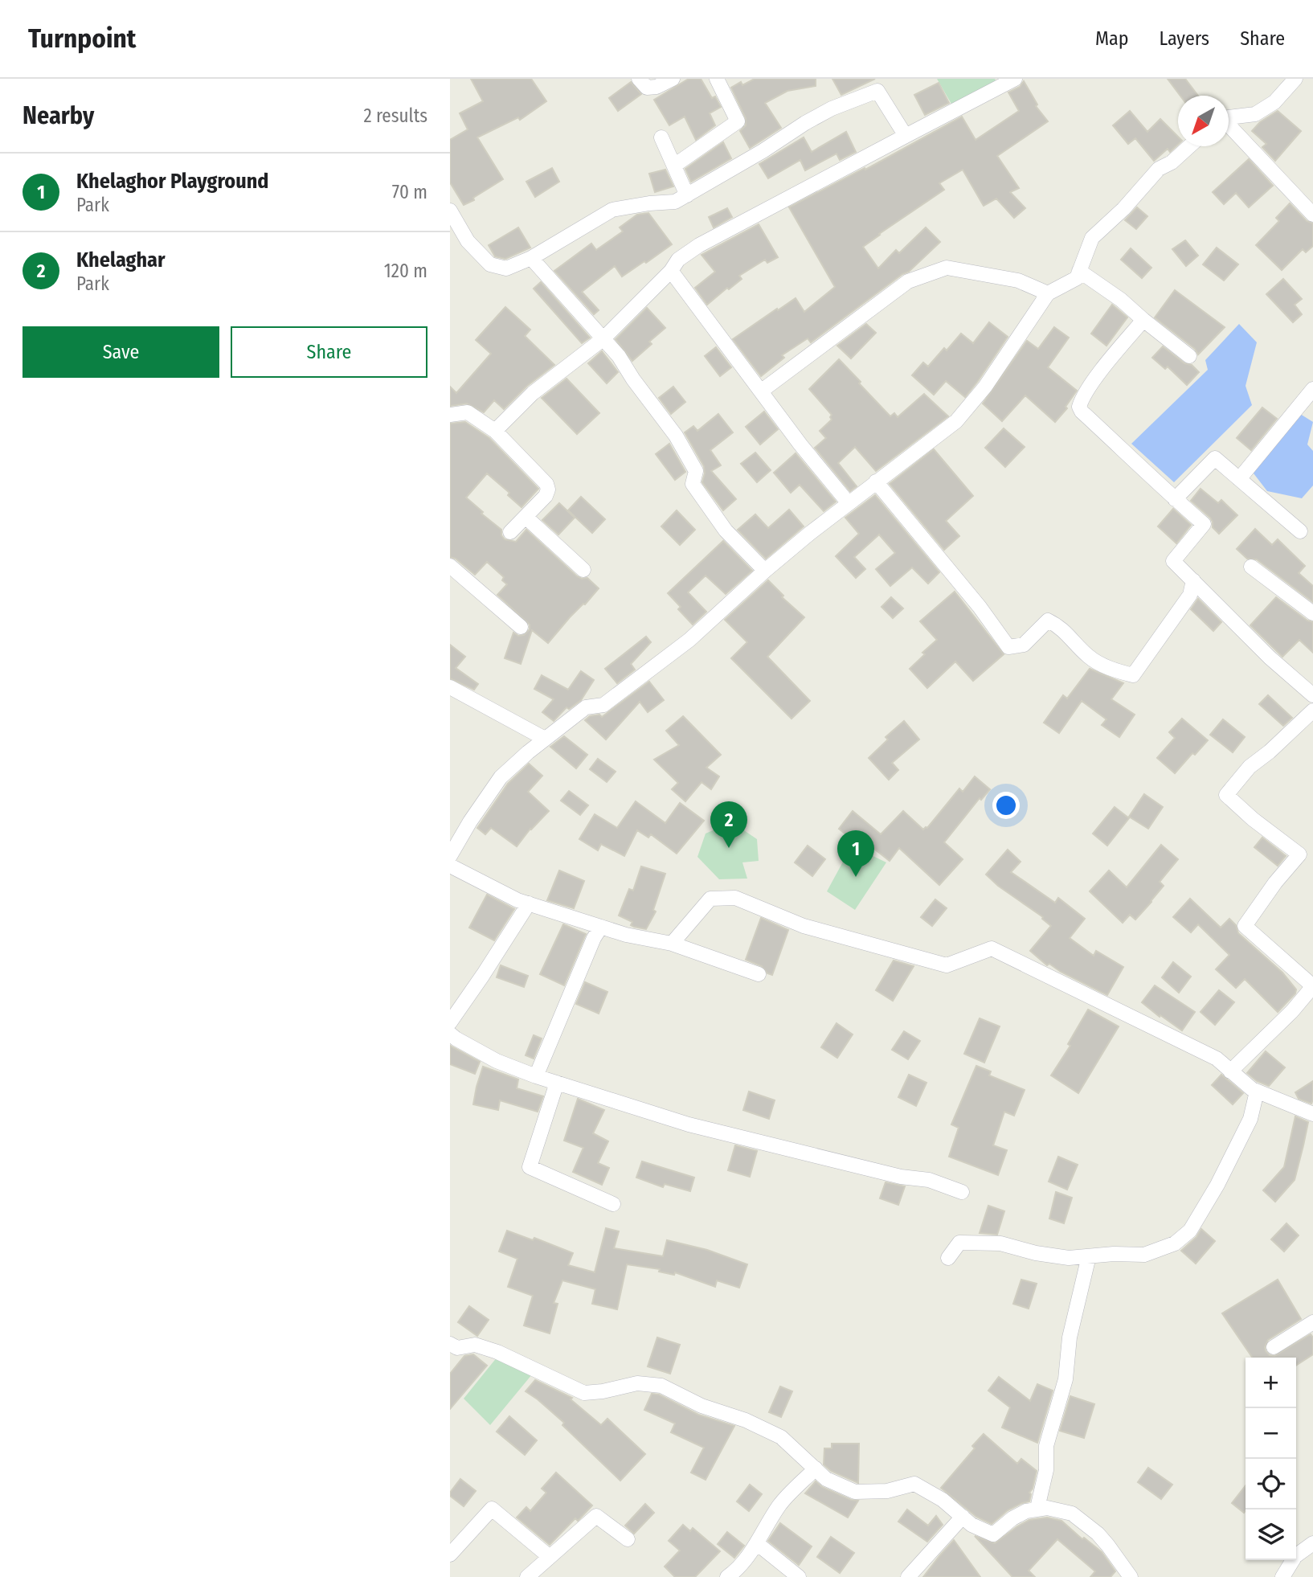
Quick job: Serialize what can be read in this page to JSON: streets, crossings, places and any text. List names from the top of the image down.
{
  "north": "bottom left",
  "page": {
    "header": "Turnpoint",
    "nav": ["Map", "Layers", "Share"],
    "heading": ["Nearby", "2 results"],
    "list": [
      {
        "mark": "1",
        "name": "Khelaghor Playground",
        "note": "Park",
        "value": "70 m"
      },
      {
        "mark": "2",
        "name": "Khelaghar",
        "note": "Park",
        "value": "120 m"
      }
    ],
    "buttons": ["Save", "Share"],
    "pins": ["2", "1"],
    "map_buttons": ["+", "−"]
  }
}
